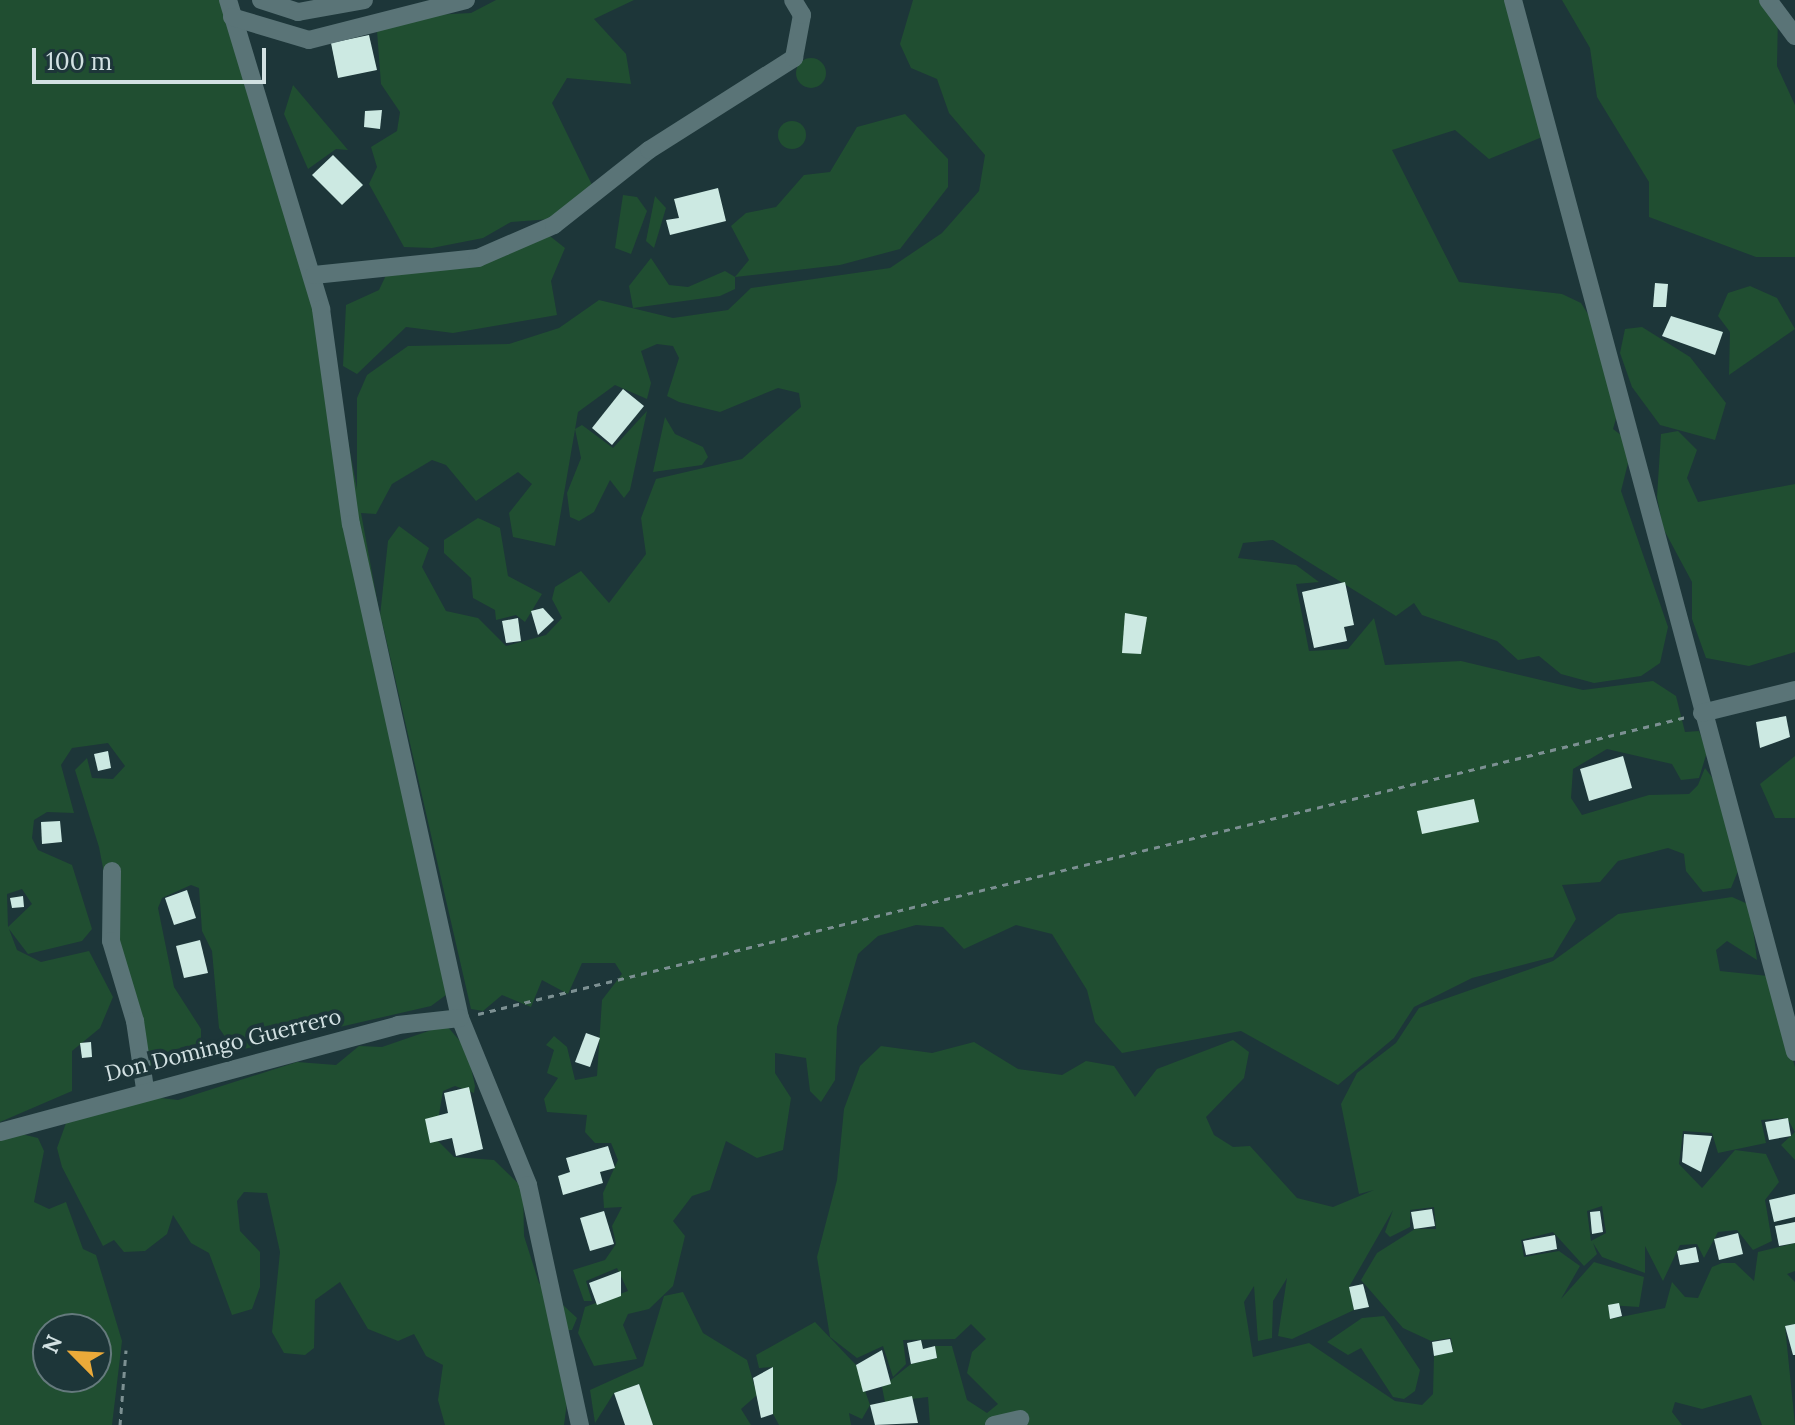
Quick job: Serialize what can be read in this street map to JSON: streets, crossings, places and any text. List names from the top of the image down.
{
  "streets": {
    "street": ["Don Domingo Guerrero"]
  },
  "scale_bar": "100 m",
  "north": "top left"
}
